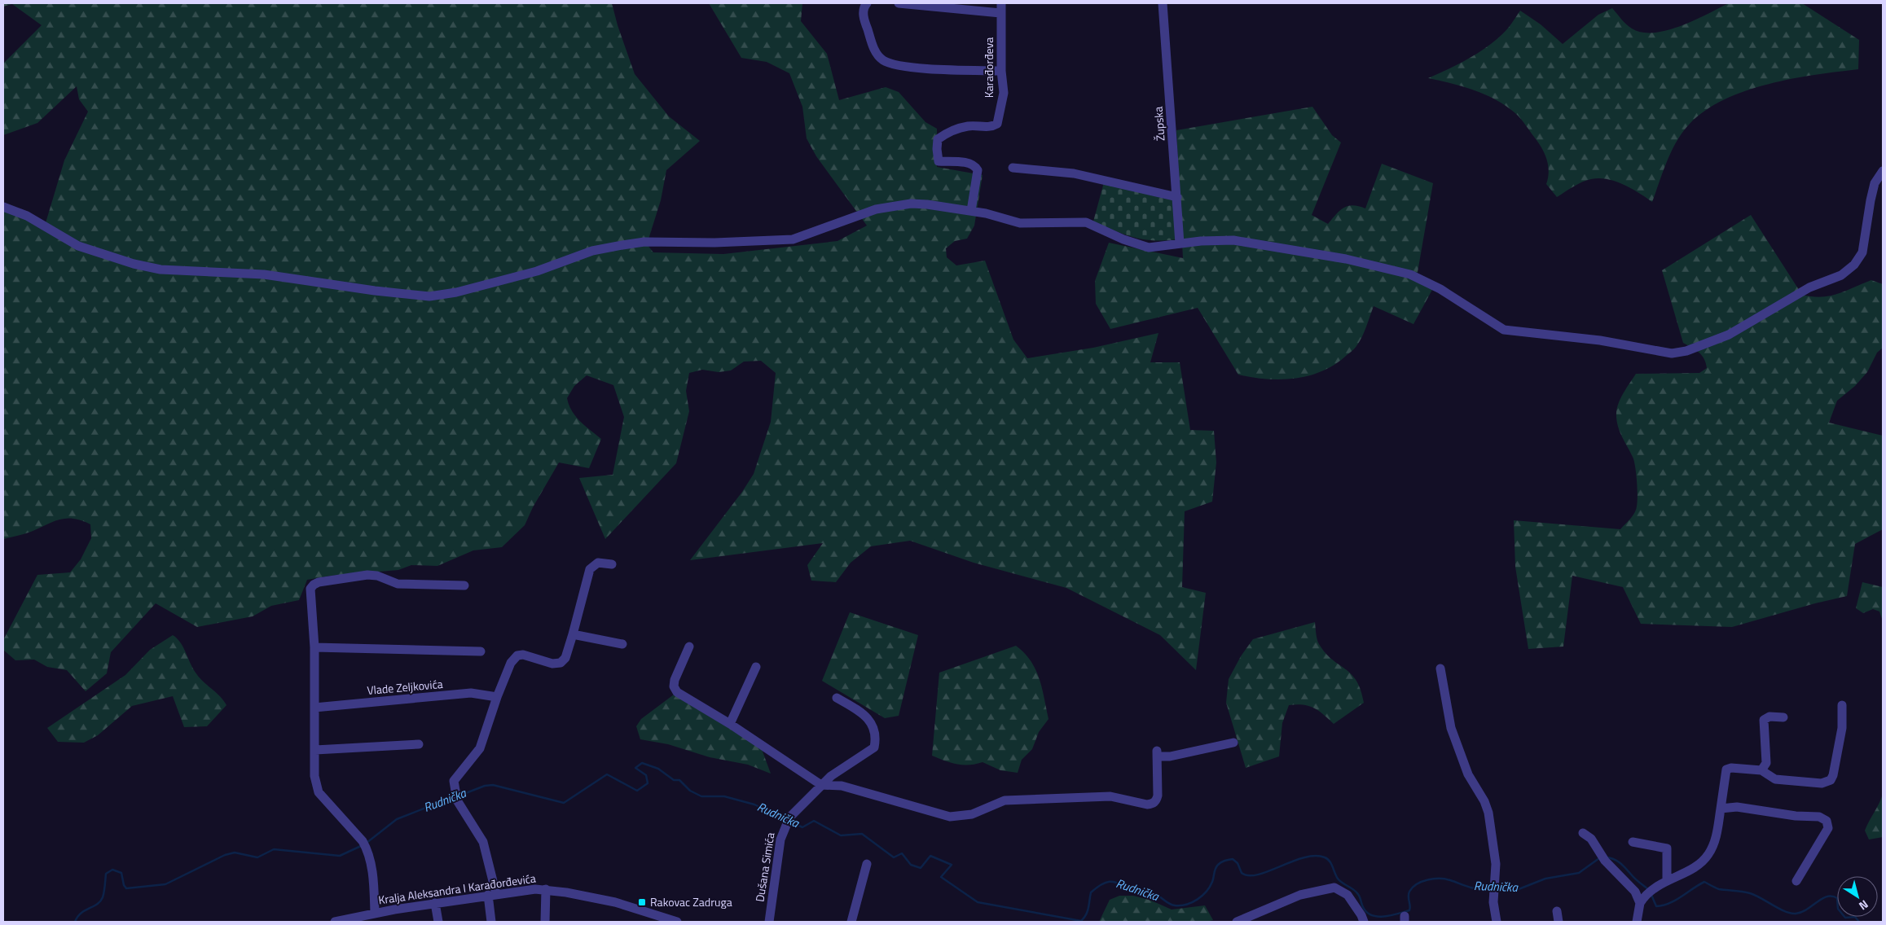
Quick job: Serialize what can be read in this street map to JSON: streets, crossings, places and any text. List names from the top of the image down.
{
  "streets": {
    "street": [
      "Karađorđeva",
      "Župska",
      "Vlade Zeljkovića",
      "Dušana Simića",
      "Kralja Aleksandra I Karađorđevića"
    ]
  },
  "water": ["Rudnička"],
  "places": {
    "transit": ["Rakovac Zadruga"]
  },
  "north": "bottom right"
}
